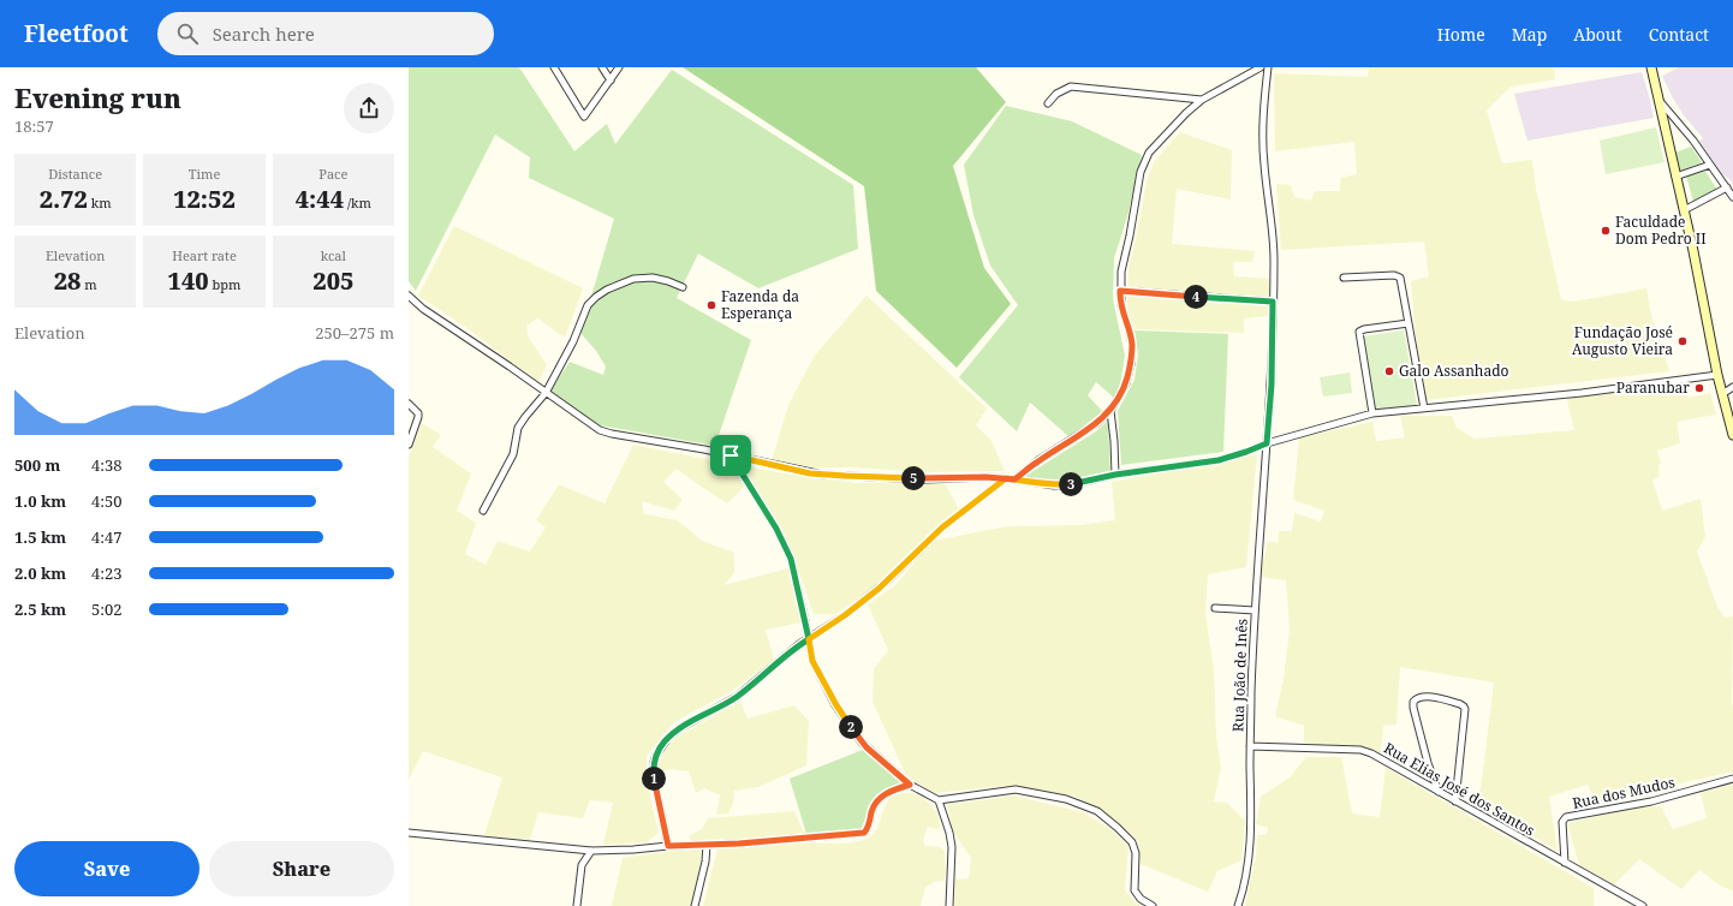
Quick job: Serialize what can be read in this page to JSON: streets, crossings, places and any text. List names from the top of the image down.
{
  "streets": {
    "street": ["Rua João de Inês", "Rua Elias José dos Santos", "Rua dos Mudos"]
  },
  "crossings": [
    ["Rua João de Inês", "Rua Elias José dos Santos"],
    ["Rua Elias José dos Santos", "Rua dos Mudos"]
  ],
  "places": [
    "Faculdade Dom Pedro II",
    "Fazenda da Esperança",
    "Fundação José Augusto Vieira",
    "Galo Assanhado",
    "Paranubar"
  ],
  "page": {
    "header": "Fleetfoot",
    "search": "Search here",
    "nav": [
      "Home",
      "Map",
      "About",
      "Contact"
    ],
    "heading": ["Evening run", "18:57"],
    "stats": [
      ["Distance", "2.72 km"],
      ["Time", "12:52"],
      ["Pace", "4:44 /km"],
      ["Elevation", "28 m"],
      ["Heart rate", "140 bpm"],
      ["kcal", "205"]
    ],
    "pins": [
      "4",
      "5",
      "3",
      "2",
      "1"
    ],
    "chart": ["Elevation", "250–275 m"],
    "list": [
      {
        "name": "500 m",
        "note": "4:38"
      },
      {
        "name": "1.0 km",
        "note": "4:50"
      },
      {
        "name": "1.5 km",
        "note": "4:47"
      },
      {
        "name": "2.0 km",
        "note": "4:23"
      },
      {
        "name": "2.5 km",
        "note": "5:02"
      }
    ],
    "buttons": ["Save", "Share"]
  }
}
